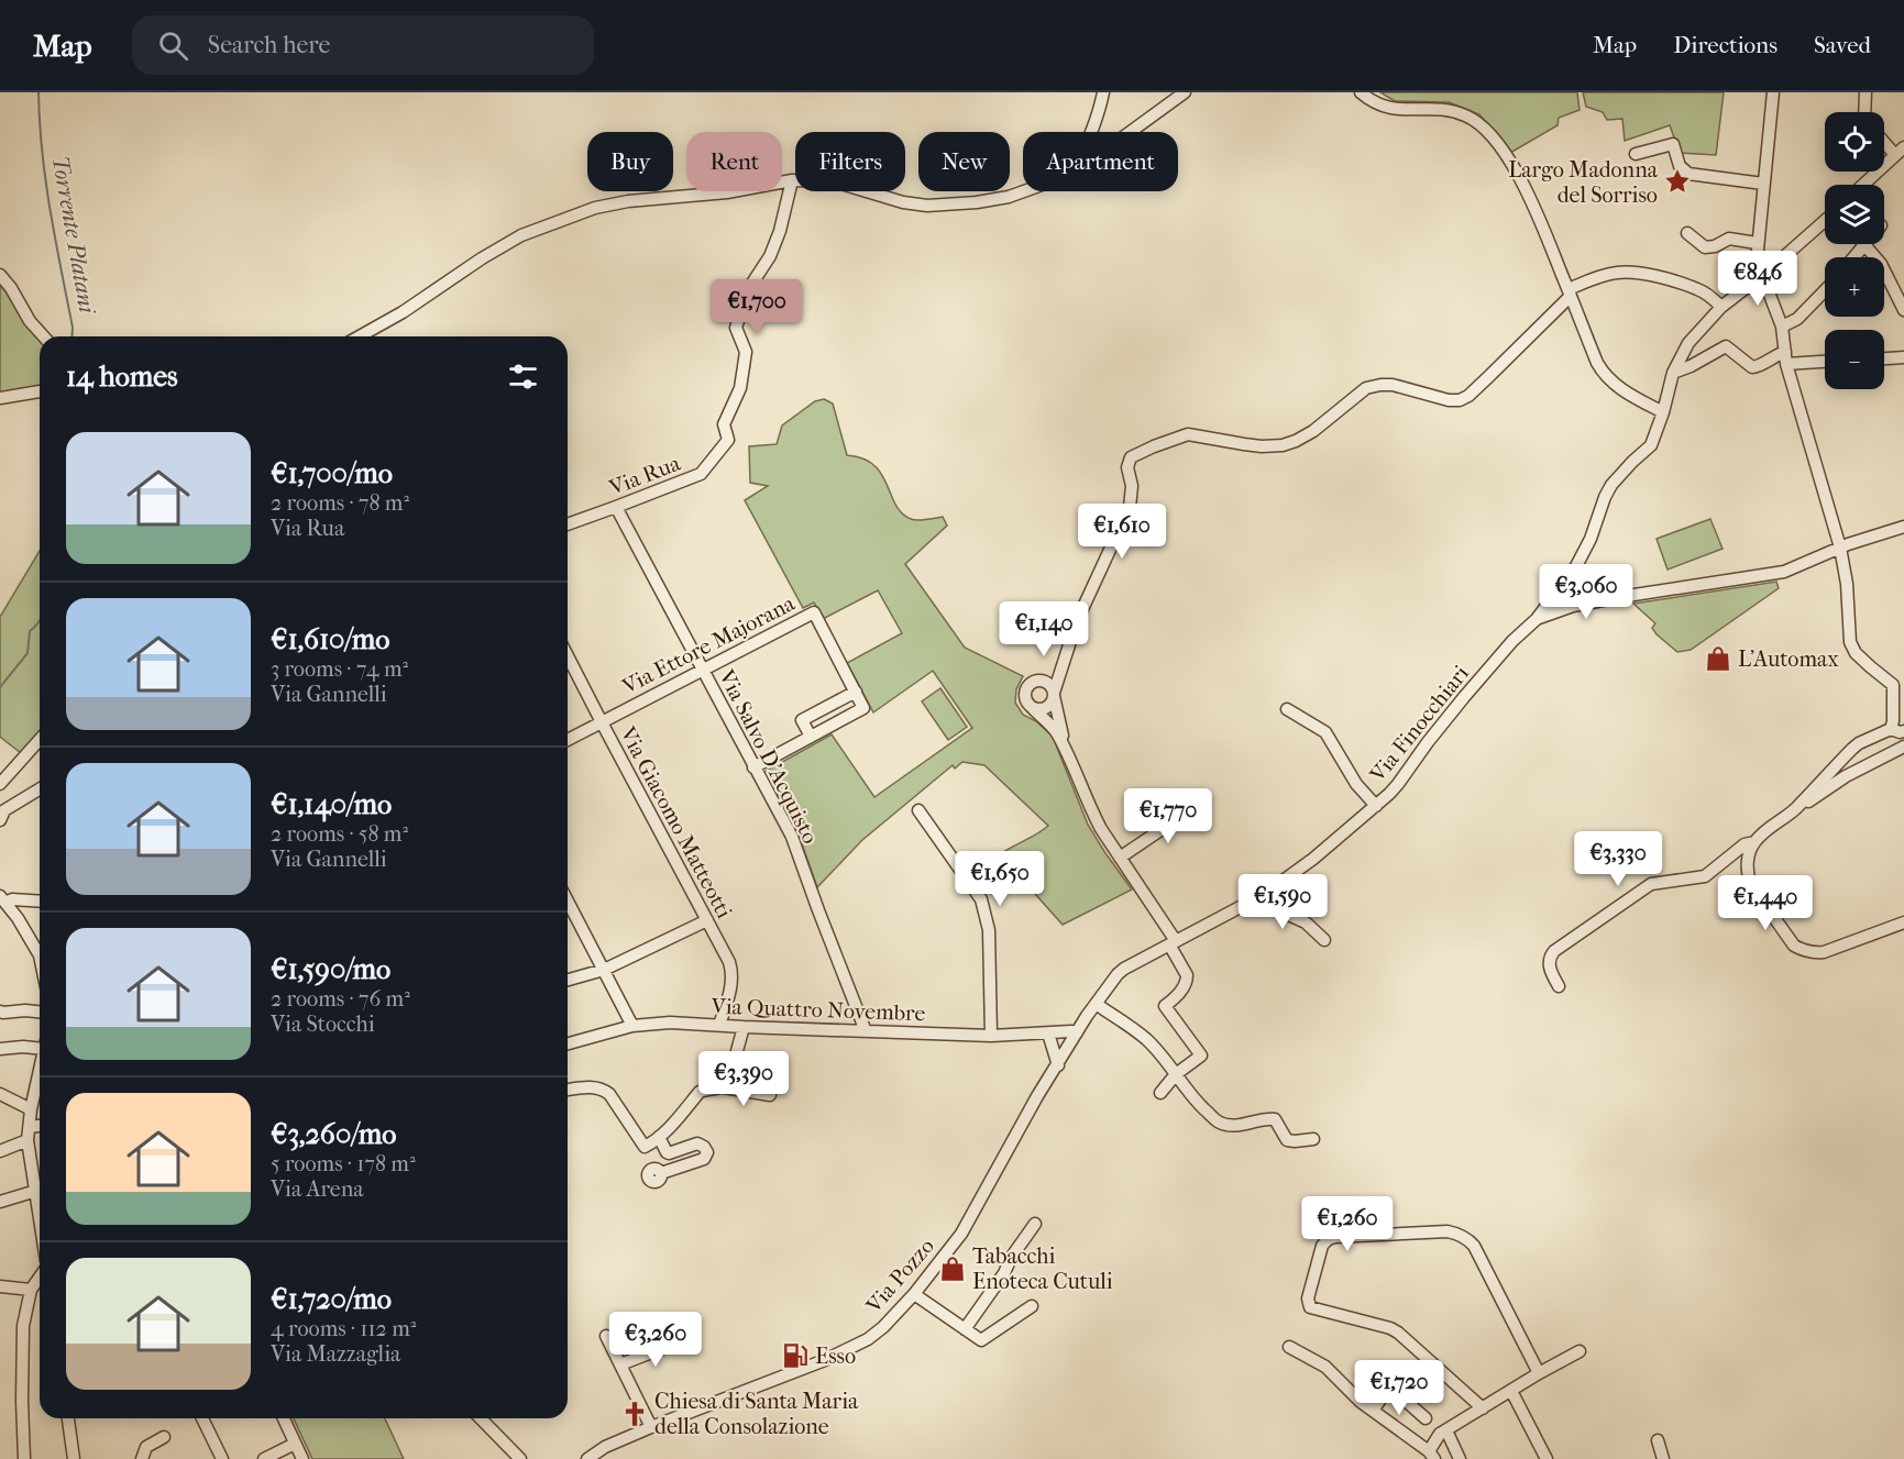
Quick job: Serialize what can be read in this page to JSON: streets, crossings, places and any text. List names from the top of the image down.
{
  "streets": {
    "street": [
      "Via Rua",
      "Via Ettore Majorana",
      "Via Finocchiari",
      "Via Salvo D'Acquisto",
      "Via Giacomo Matteotti",
      "Via Quattro Novembre",
      "Via Pozzo"
    ]
  },
  "crossings": [
    ["Via Rua", "Via Salvo D'Acquisto"],
    ["Via Ettore Majorana", "Via Salvo D'Acquisto"],
    ["Via Ettore Majorana", "Via Giacomo Matteotti"],
    ["Via Finocchiari", "Via Quattro Novembre"],
    ["Via Finocchiari", "Via Pozzo"],
    ["Via Salvo D'Acquisto", "Via Quattro Novembre"],
    ["Via Giacomo Matteotti", "Via Quattro Novembre"],
    ["Via Quattro Novembre", "Via Pozzo"]
  ],
  "water": ["Torrente Platani"],
  "places": {
    "place": ["Largo Madonna del Sorriso"],
    "shop": ["L'Automax", "Tabacchi Enoteca Cutuli"],
    "fuel station": ["Esso"],
    "church": ["Chiesa di Santa Maria della Consolazione"]
  },
  "page": {
    "header": "Map",
    "search": "Search here",
    "nav": ["Map", "Directions", "Saved"],
    "map_buttons": ["+", "−"],
    "chip": [
      "Buy",
      "Rent",
      "Filters",
      "New",
      "Apartment"
    ],
    "price": [
      "€846",
      "€1,700",
      "€1,610",
      "€3,060",
      "€1,140",
      "€1,770",
      "€3,330",
      "€1,650",
      "€1,590",
      "€1,440",
      "€3,390",
      "€1,260",
      "€3,260",
      "€1,720"
    ],
    "heading": "14 homes",
    "list": [
      {
        "name": "€1,700/mo",
        "note": "2 rooms · 78 m² · Via Rua"
      },
      {
        "name": "€1,610/mo",
        "note": "3 rooms · 74 m² · Via Gannelli"
      },
      {
        "name": "€1,140/mo",
        "note": "2 rooms · 58 m² · Via Gannelli"
      },
      {
        "name": "€1,590/mo",
        "note": "2 rooms · 76 m² · Via Stocchi"
      },
      {
        "name": "€3,260/mo",
        "note": "5 rooms · 178 m² · Via Arena"
      },
      {
        "name": "€1,720/mo",
        "note": "4 rooms · 112 m² · Via Mazzaglia"
      }
    ]
  }
}
